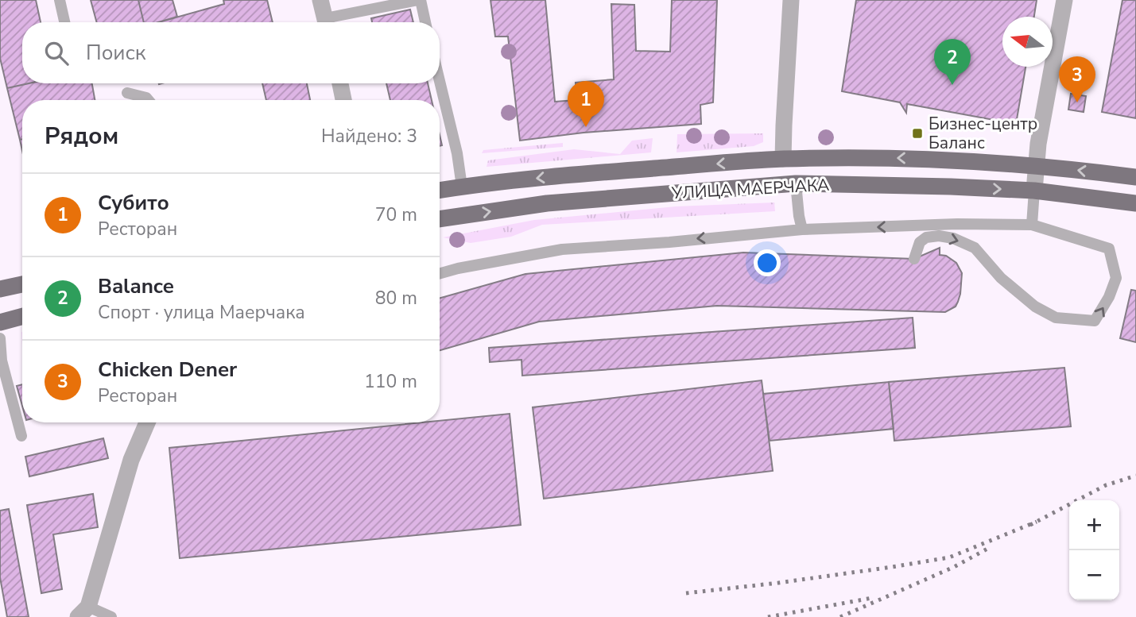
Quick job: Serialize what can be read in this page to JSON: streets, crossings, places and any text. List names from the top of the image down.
{
  "streets": {
    "main road": ["УЛИЦА МАЕРЧАКА"]
  },
  "places": {
    "transit": ["Бизнес-центр Баланс"]
  },
  "north": "left",
  "page": {
    "search": "Поиск",
    "pins": ["2", "3", "1"],
    "heading": ["Рядом", "Найдено: 3"],
    "list": [
      {
        "mark": "1",
        "name": "Субито",
        "note": "Ресторан",
        "value": "70 m"
      },
      {
        "mark": "2",
        "name": "Balance",
        "note": "Спорт · улица Маерчака",
        "value": "80 m"
      },
      {
        "mark": "3",
        "name": "Chicken Dener",
        "note": "Ресторан",
        "value": "110 m"
      }
    ],
    "map_buttons": ["+", "−"]
  }
}
